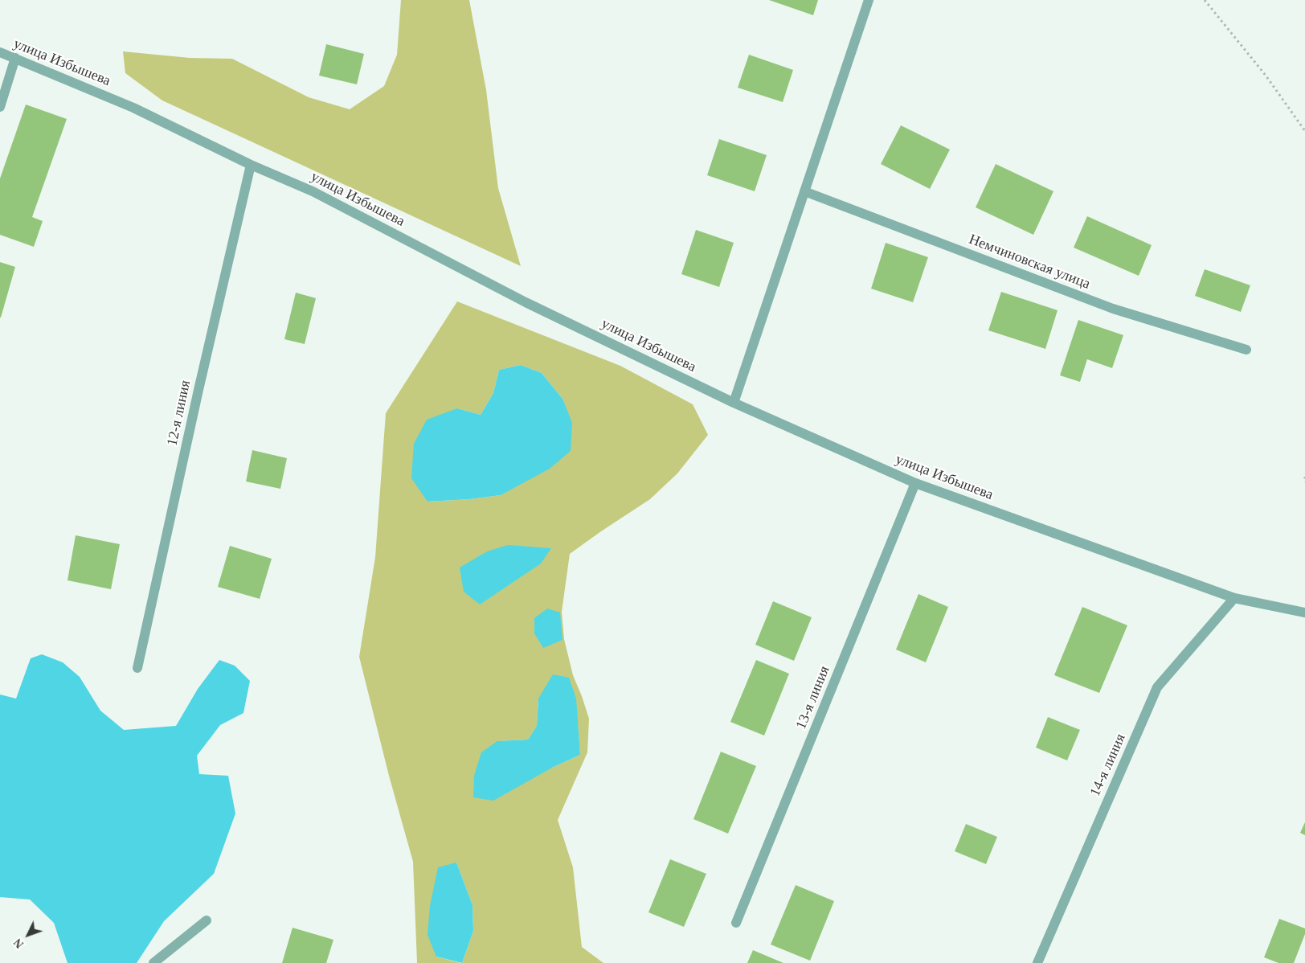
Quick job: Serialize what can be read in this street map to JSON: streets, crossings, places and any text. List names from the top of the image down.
{
  "streets": {
    "street": [
      "улица Избышева",
      "Немчиновская улица",
      "12-я линия",
      "13-я линия",
      "14-я линия"
    ]
  },
  "crossings": [
    ["улица Избышева", "12-я линия"],
    ["улица Избышева", "13-я линия"],
    ["улица Избышева", "14-я линия"]
  ],
  "north": "bottom left"
}
